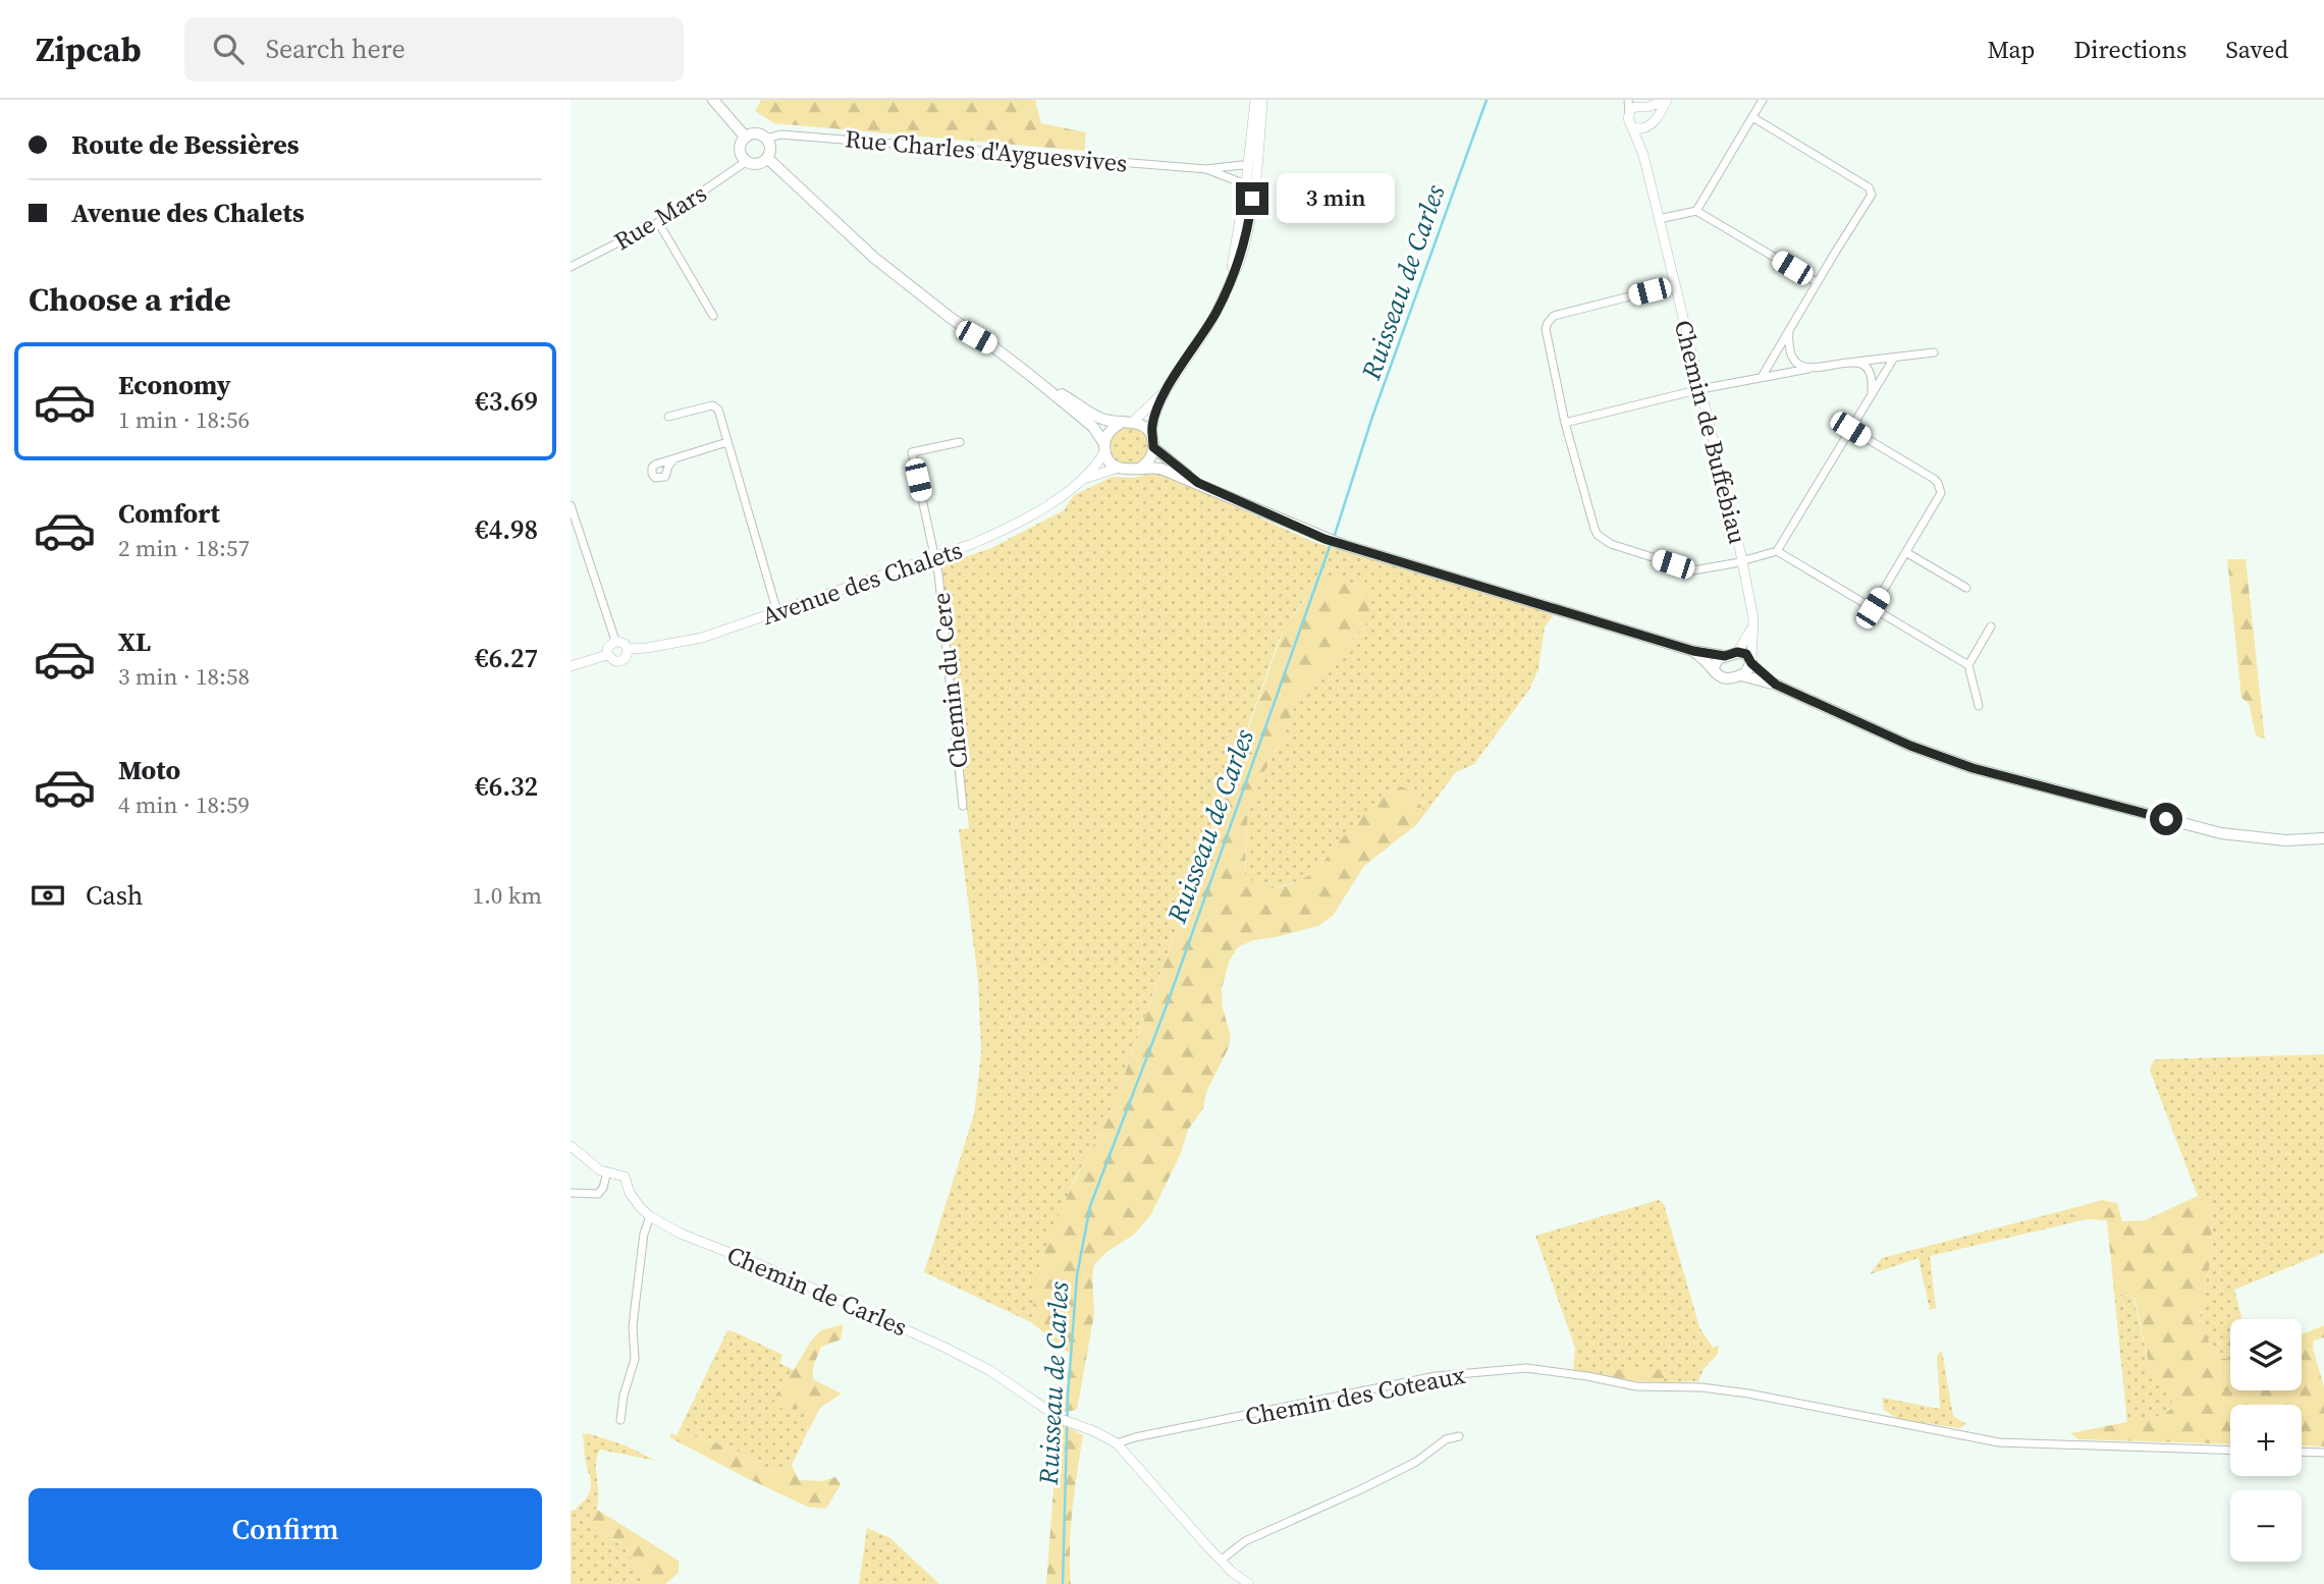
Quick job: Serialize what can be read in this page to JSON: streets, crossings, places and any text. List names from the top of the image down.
{
  "streets": {
    "street": [
      "Rue Charles d'Ayguesvives",
      "Rue Mars",
      "Chemin de Buffebiau",
      "Avenue des Chalets",
      "Chemin du Cere",
      "Chemin de Carles",
      "Chemin des Coteaux"
    ]
  },
  "crossings": [
    ["Rue Charles d'Ayguesvives", "Rue Mars"],
    ["Avenue des Chalets", "Chemin du Cere"],
    ["Chemin de Carles", "Chemin des Coteaux"]
  ],
  "water": ["Ruisseau de Carles"],
  "page": {
    "header": "Zipcab",
    "search": "Search here",
    "nav": ["Map", "Directions", "Saved"],
    "banner": ["Route de Bessières", "Avenue des Chalets"],
    "bubble": "3 min",
    "heading": "Choose a ride",
    "list": [
      {
        "name": "Economy",
        "note": "1 min · 18:56",
        "value": "€3.69"
      },
      {
        "name": "Comfort",
        "note": "2 min · 18:57",
        "value": "€4.98"
      },
      {
        "name": "XL",
        "note": "3 min · 18:58",
        "value": "€6.27"
      },
      {
        "name": "Moto",
        "note": "4 min · 18:59",
        "value": "€6.32"
      }
    ],
    "pay": ["Cash", "1.0 km"],
    "map_buttons": ["+", "−"],
    "buttons": "Confirm"
  }
}
